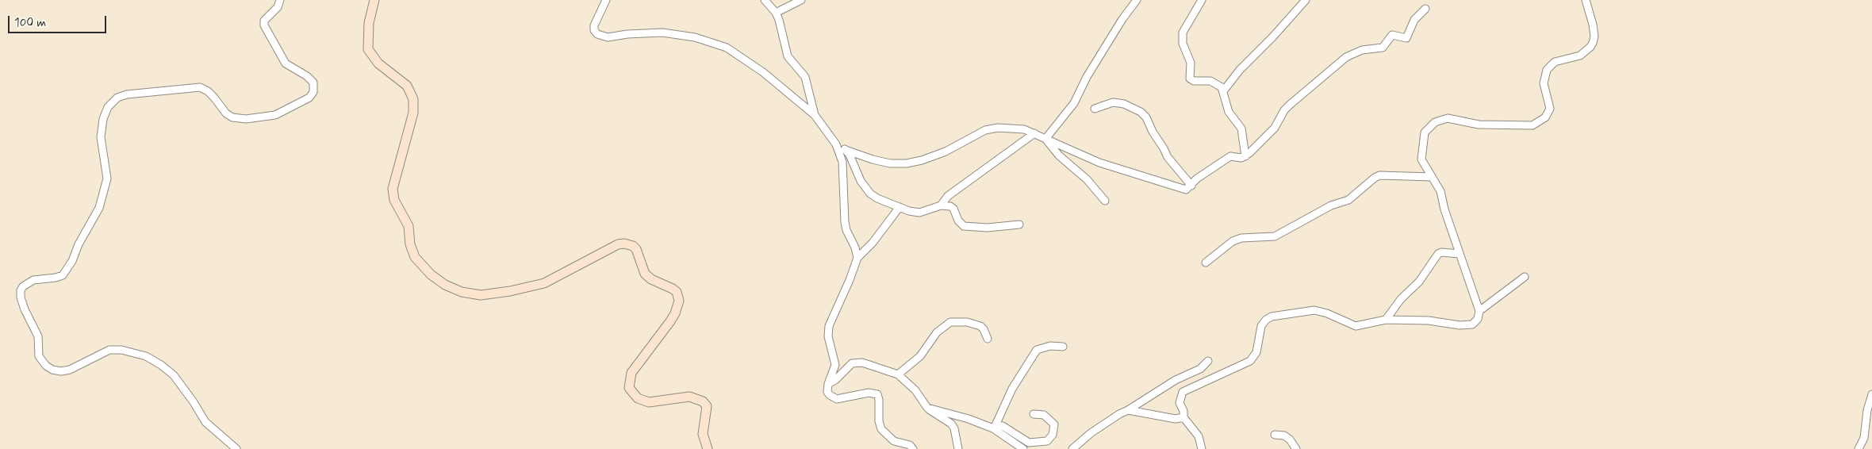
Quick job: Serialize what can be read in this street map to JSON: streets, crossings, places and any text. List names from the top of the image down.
{
  "scale_bar": "100 m"
}
